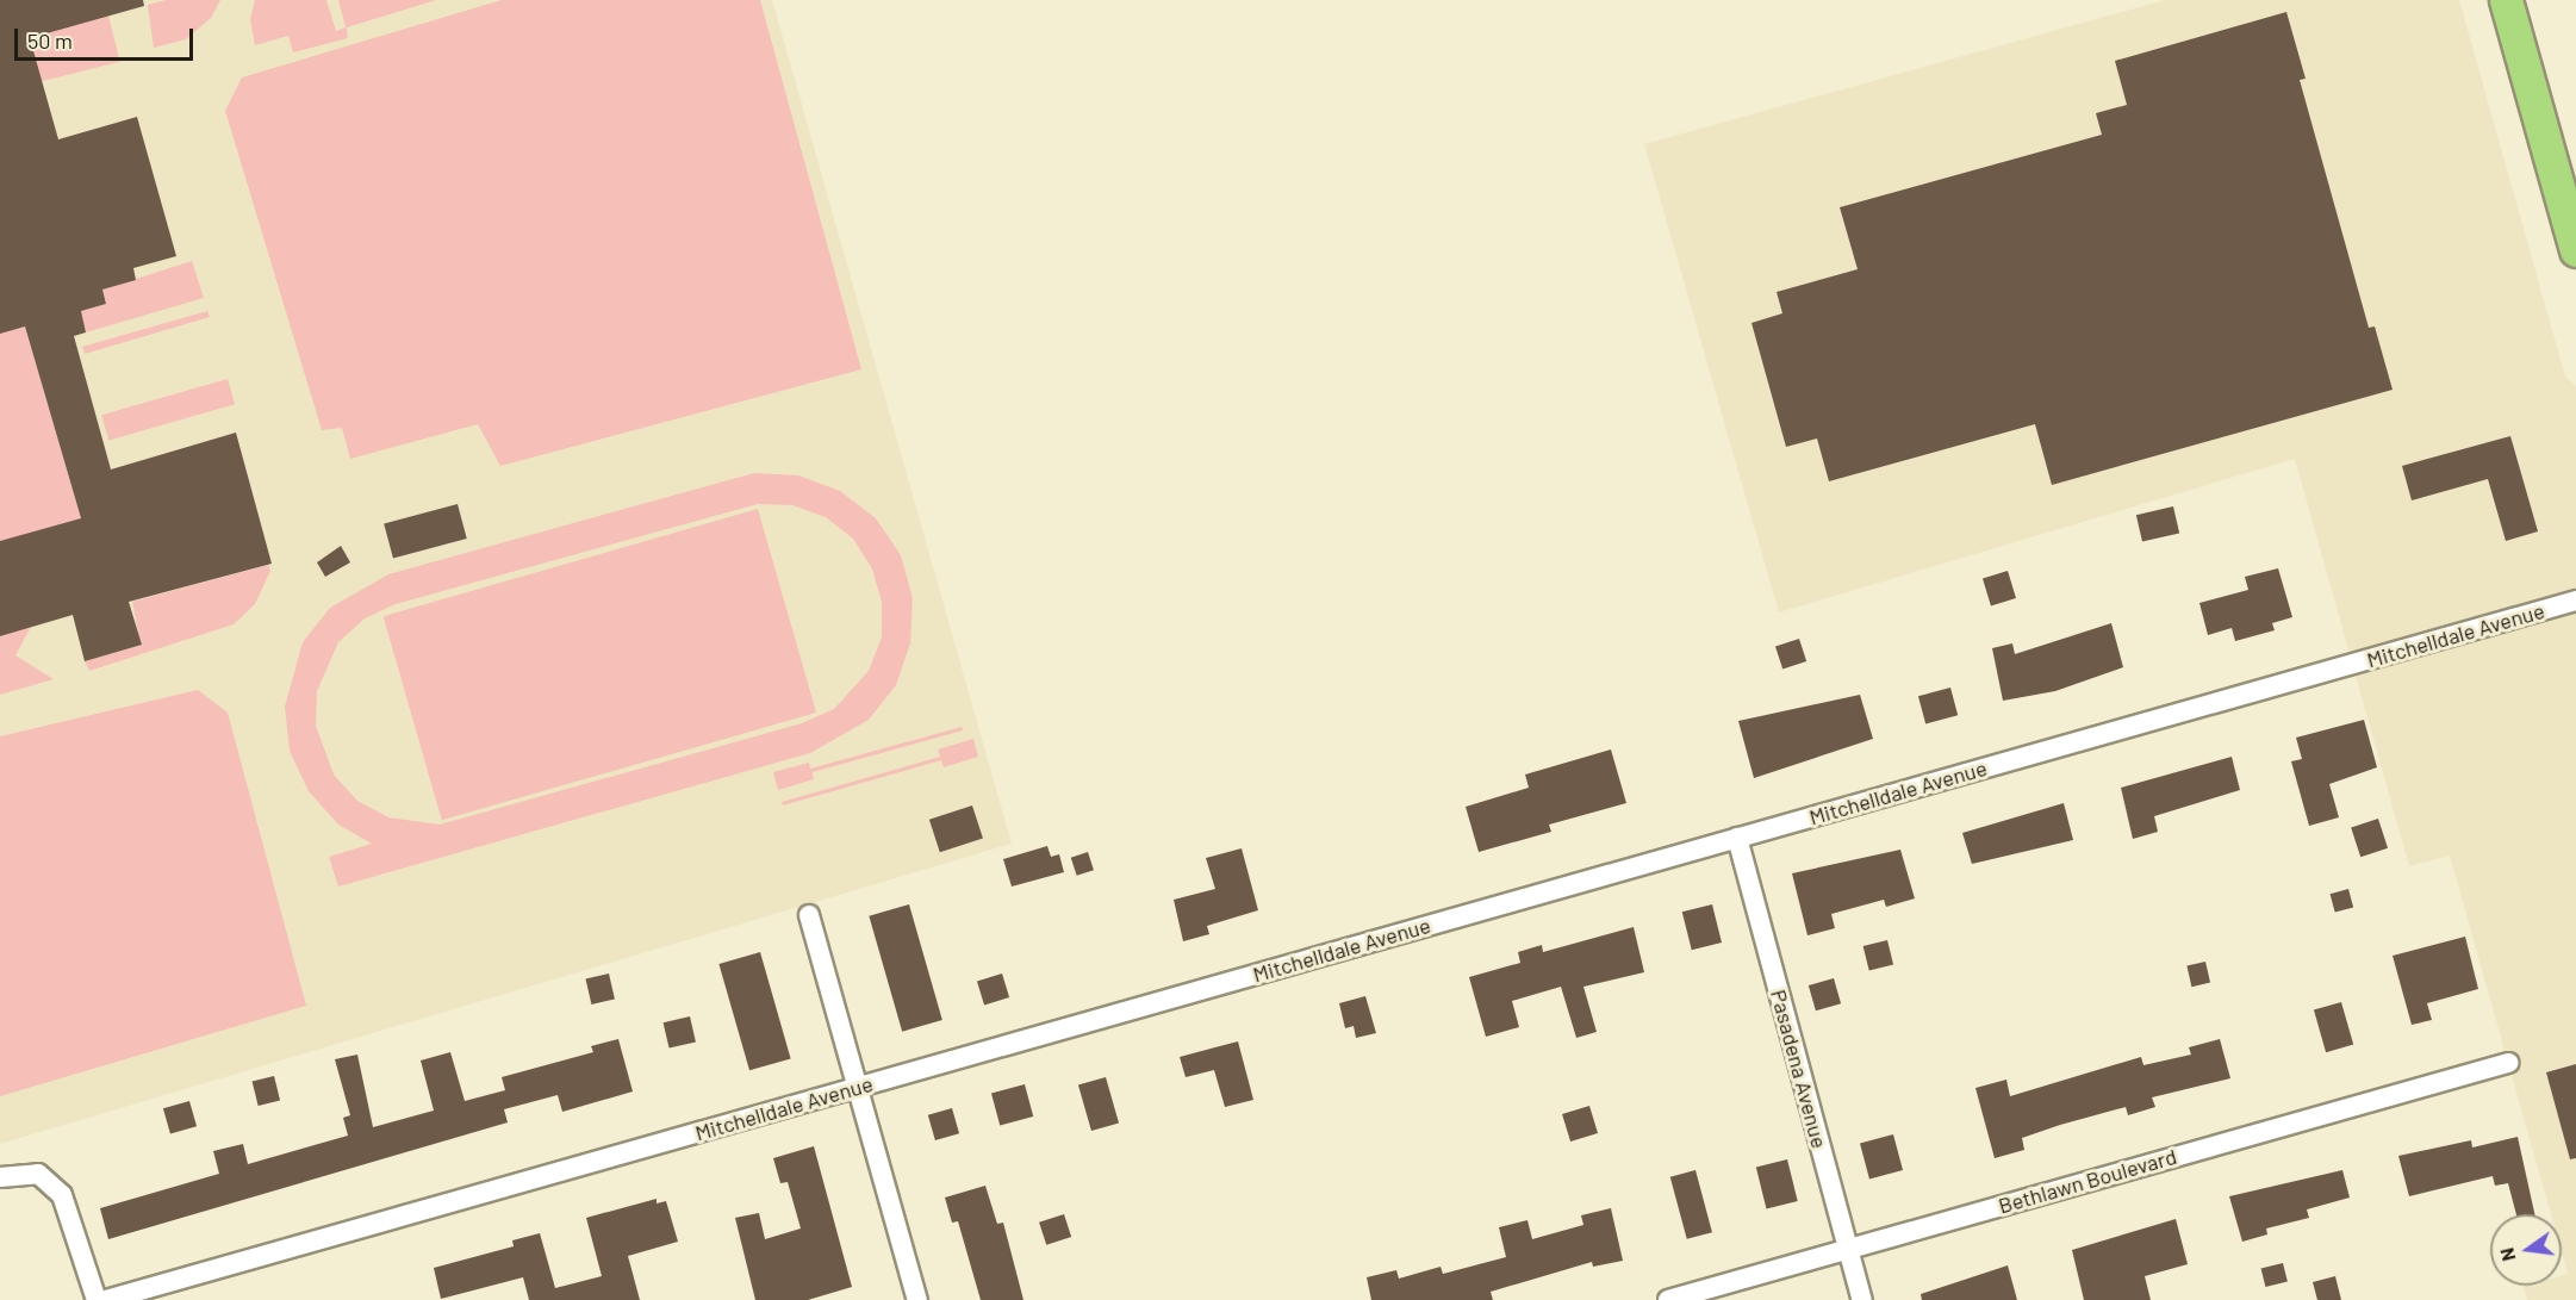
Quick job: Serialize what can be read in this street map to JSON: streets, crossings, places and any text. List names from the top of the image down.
{
  "streets": {
    "street": ["Mitchelldale Avenue", "Pasadena Avenue", "Bethlawn Boulevard"]
  },
  "crossings": [
    ["Mitchelldale Avenue", "Pasadena Avenue"],
    ["Pasadena Avenue", "Bethlawn Boulevard"]
  ],
  "scale_bar": "50 m",
  "north": "left"
}
